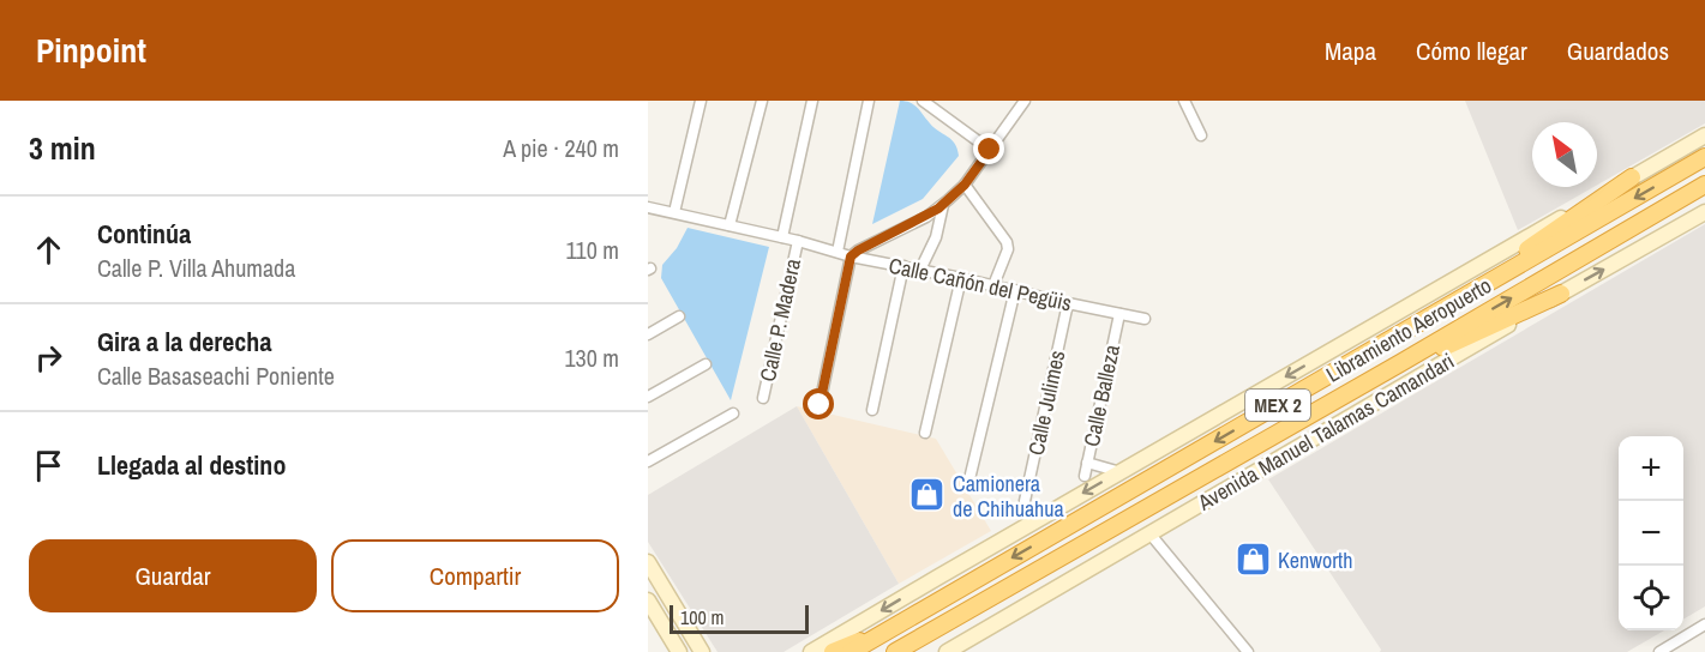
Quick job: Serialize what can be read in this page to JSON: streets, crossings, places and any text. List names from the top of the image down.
{
  "streets": {
    "highway": ["Libramiento Aeropuerto", "MEX 2"],
    "main road": ["Avenida Manuel Talamas Camandari"],
    "street": [
      "Calle Cañón del Pegüis",
      "Calle P. Madera",
      "Calle Balleza",
      "Calle Julimes"
    ]
  },
  "crossings": [
    ["Calle Cañón del Pegüis", "Calle P. Madera"],
    ["Calle Cañón del Pegüis", "Calle Balleza"],
    ["Calle Cañón del Pegüis", "Calle Julimes"]
  ],
  "places": {
    "shop": ["Camionera de Chihuahua", "Kenworth"]
  },
  "scale_bar": "100 m",
  "north": "top left",
  "page": {
    "header": "Pinpoint",
    "nav": ["Mapa", "Cómo llegar", "Guardados"],
    "heading": ["3 min", "A pie · 240 m"],
    "list": [
      ["Continúa", "Calle P. Villa Ahumada", "110 m"],
      ["Gira a la derecha", "Calle Basaseachi Poniente", "130 m"],
      "Llegada al destino"
    ],
    "map_buttons": ["+", "−"],
    "buttons": ["Guardar", "Compartir"],
    "scale": "100 m"
  }
}
